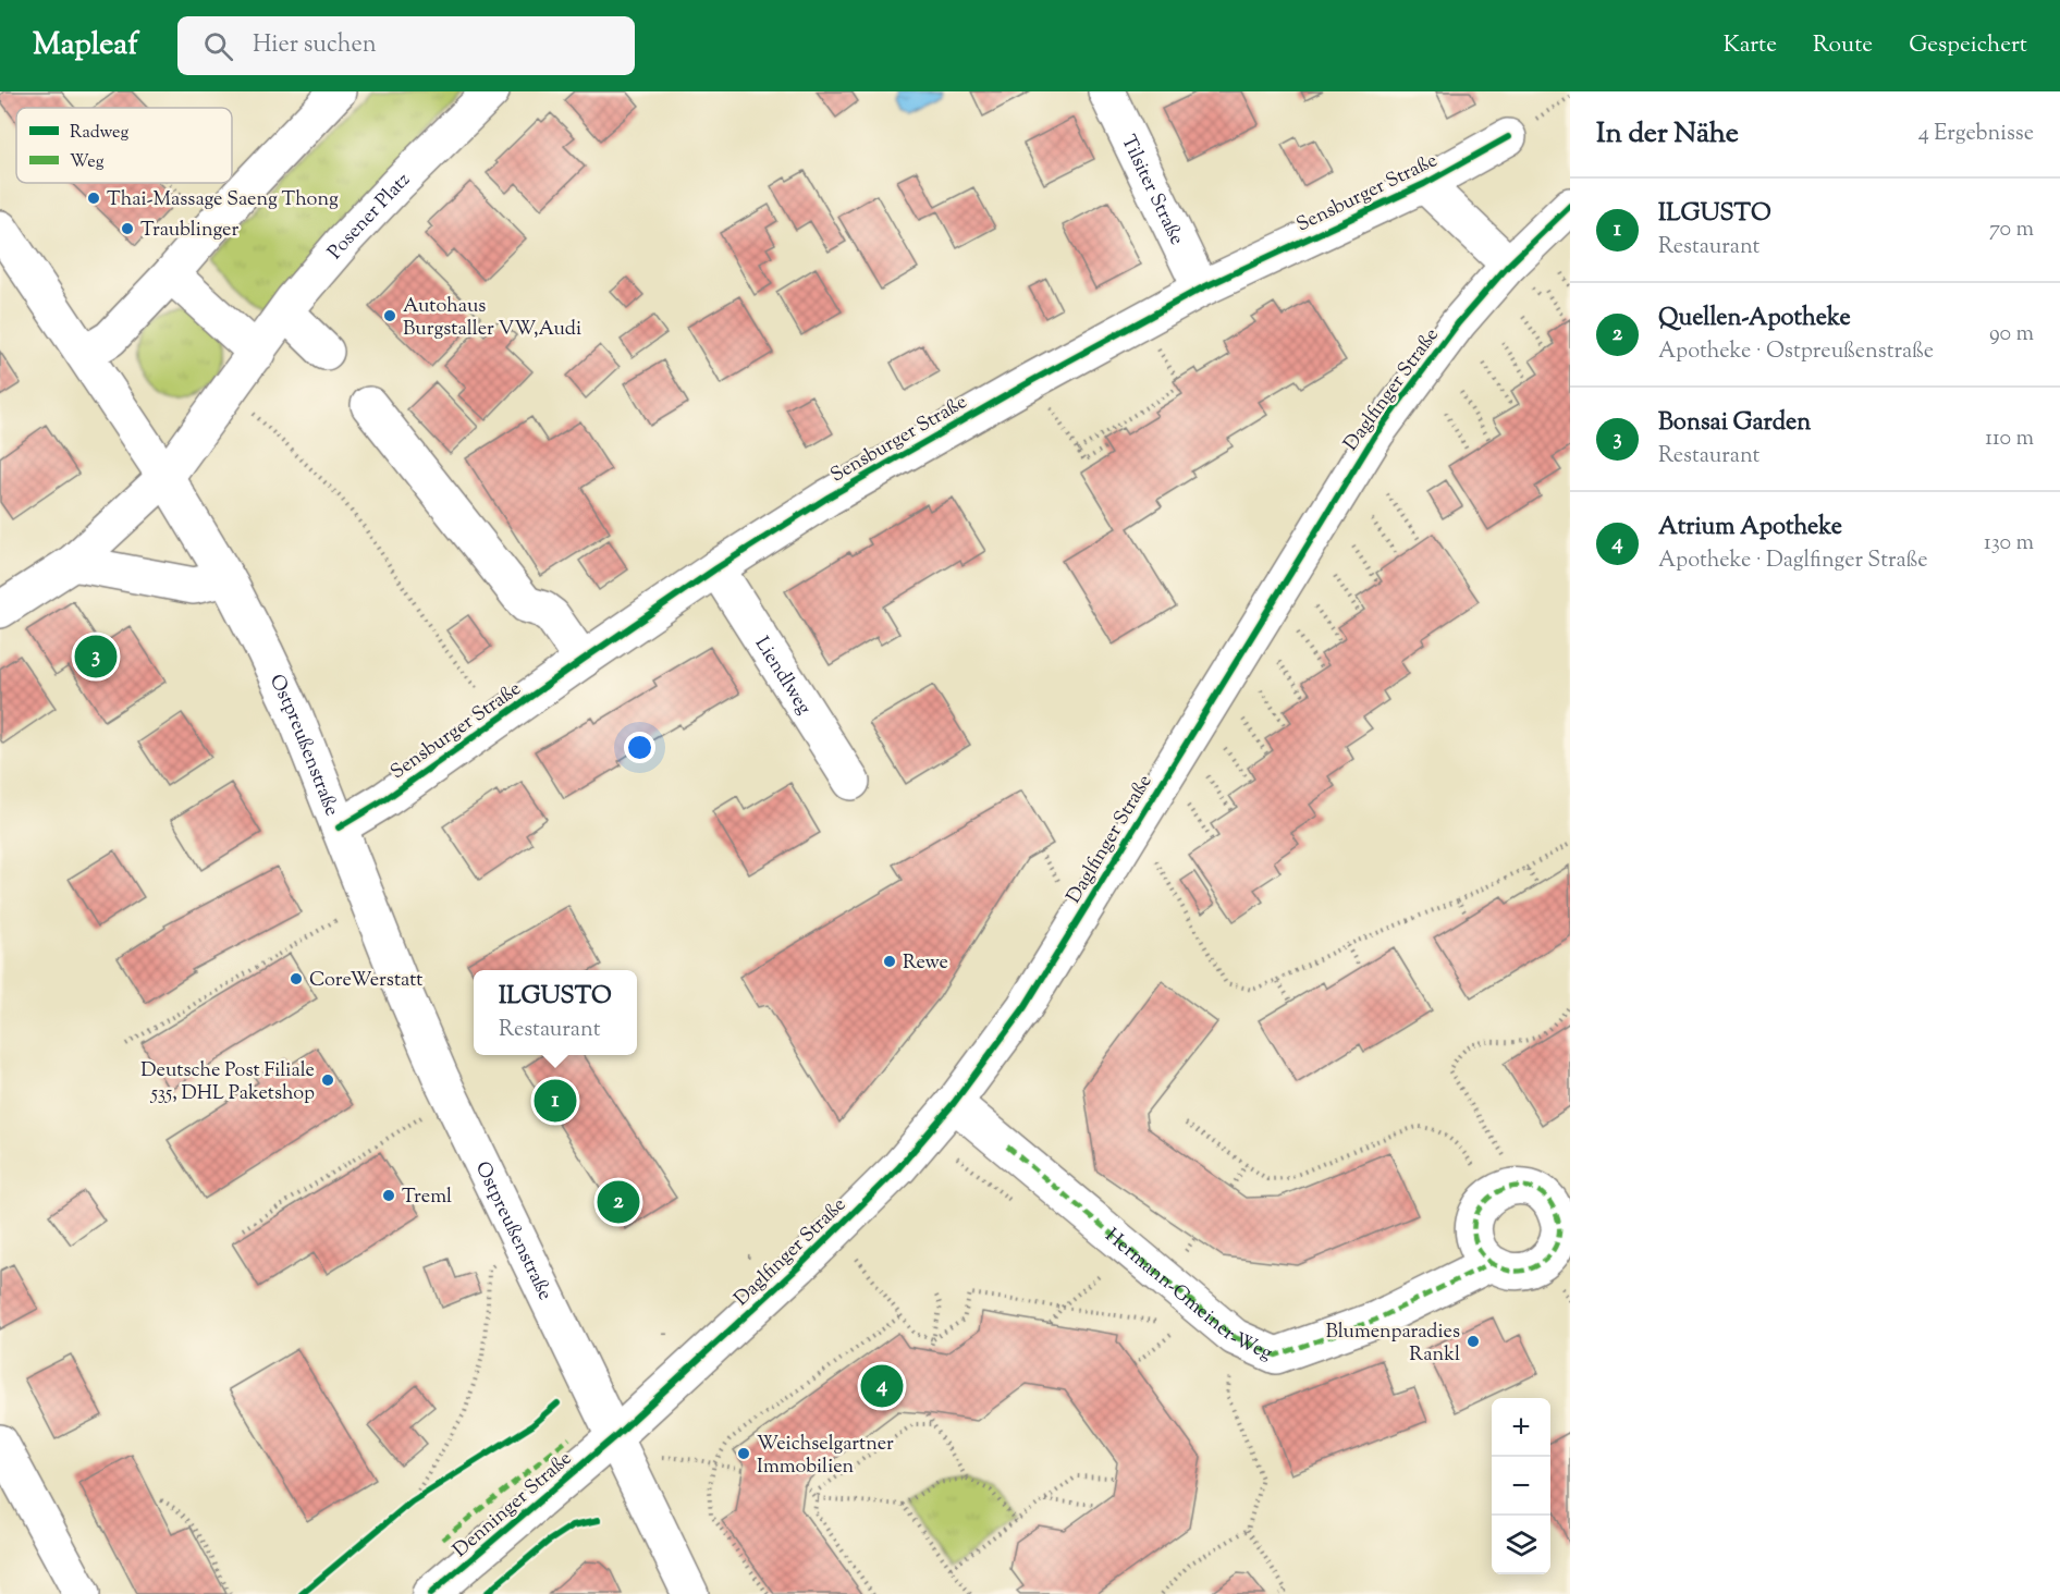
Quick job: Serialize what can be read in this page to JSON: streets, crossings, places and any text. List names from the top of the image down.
{
  "streets": {
    "street": [
      "Tilsiter Straße",
      "Sensburger Straße",
      "Posener Platz",
      "Daglfinger Straße",
      "Liendlweg",
      "Ostpreußenstraße",
      "Hermann-Gmeiner-Weg",
      "Denninger Straße"
    ]
  },
  "crossings": [
    ["Tilsiter Straße", "Sensburger Straße"],
    ["Sensburger Straße", "Daglfinger Straße"],
    ["Sensburger Straße", "Liendlweg"],
    ["Sensburger Straße", "Ostpreußenstraße"],
    ["Posener Platz", "Ostpreußenstraße"],
    ["Daglfinger Straße", "Ostpreußenstraße"],
    ["Daglfinger Straße", "Hermann-Gmeiner-Weg"],
    ["Daglfinger Straße", "Denninger Straße"],
    ["Ostpreußenstraße", "Denninger Straße"]
  ],
  "places": [
    "Thai-Massage Saeng Thong",
    "Traublinger",
    "Autohaus Burgstaller VW,Audi",
    "Rewe",
    "CoreWerstatt",
    "Deutsche Post Filiale 535, DHL Paketshop",
    "Treml",
    "Blumenparadies Rankl",
    "Weichselgartner Immobilien"
  ],
  "legend": ["Radweg", "Weg"],
  "page": {
    "header": "Mapleaf",
    "search": "Hier suchen",
    "nav": ["Karte", "Route", "Gespeichert"],
    "heading": ["In der Nähe", "4 Ergebnisse"],
    "list": [
      {
        "mark": "1",
        "name": "ILGUSTO",
        "note": "Restaurant",
        "value": "70 m"
      },
      {
        "mark": "2",
        "name": "Quellen-Apotheke",
        "note": "Apotheke · Ostpreußenstraße",
        "value": "90 m"
      },
      {
        "mark": "3",
        "name": "Bonsai Garden",
        "note": "Restaurant",
        "value": "110 m"
      },
      {
        "mark": "4",
        "name": "Atrium Apotheke",
        "note": "Apotheke · Daglfinger Straße",
        "value": "130 m"
      }
    ],
    "pins": [
      "3",
      "1",
      "2",
      "4"
    ],
    "popup": ["ILGUSTO", "Restaurant"],
    "map_buttons": ["+", "−"]
  }
}
